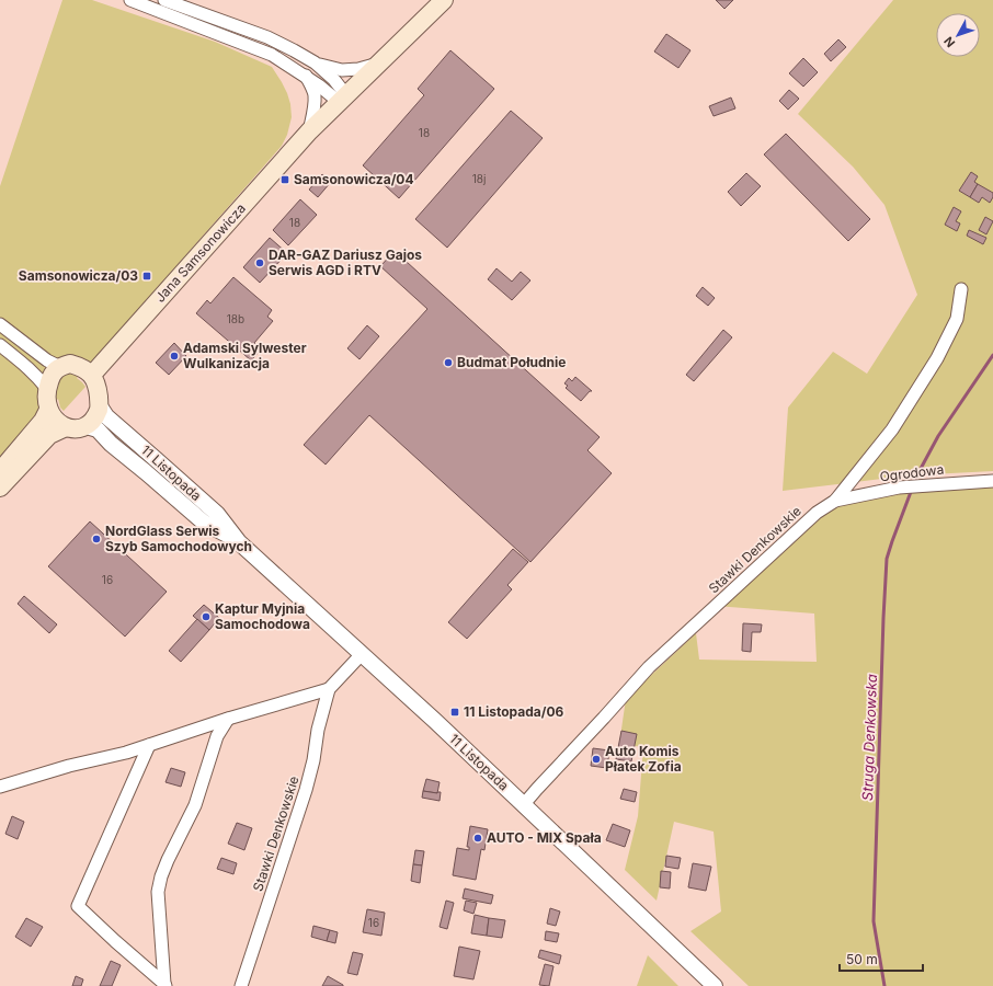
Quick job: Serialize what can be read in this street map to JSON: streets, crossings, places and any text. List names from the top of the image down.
{
  "streets": {
    "main road": ["Jana Samsonowicza"],
    "street": ["11 Listopada", "Ogrodowa", "Stawki Denkowskie"]
  },
  "crossings": [
    ["Jana Samsonowicza", "11 Listopada"],
    ["11 Listopada", "Stawki Denkowskie"],
    ["Ogrodowa", "Stawki Denkowskie"]
  ],
  "water": ["Struga Denkowska"],
  "places": {
    "transit": ["Samsonowicza/04", "Samsonowicza/03", "11 Listopada/06"],
    "other": [
      "DAR-GAZ Dariusz Gajos Serwis AGD i RTV",
      "Adamski Sylwester Wulkanizacja",
      "Budmat Południe",
      "NordGlass Serwis Szyb Samochodowych",
      "Kaptur Myjnia Samochodowa",
      "Auto Komis Płatek Zofia",
      "AUTO - MIX Spała"
    ]
  },
  "house_numbers": [
    "18",
    "18j",
    "18",
    "18b",
    "16",
    "16"
  ],
  "scale_bar": "50 m",
  "north": "bottom left"
}
